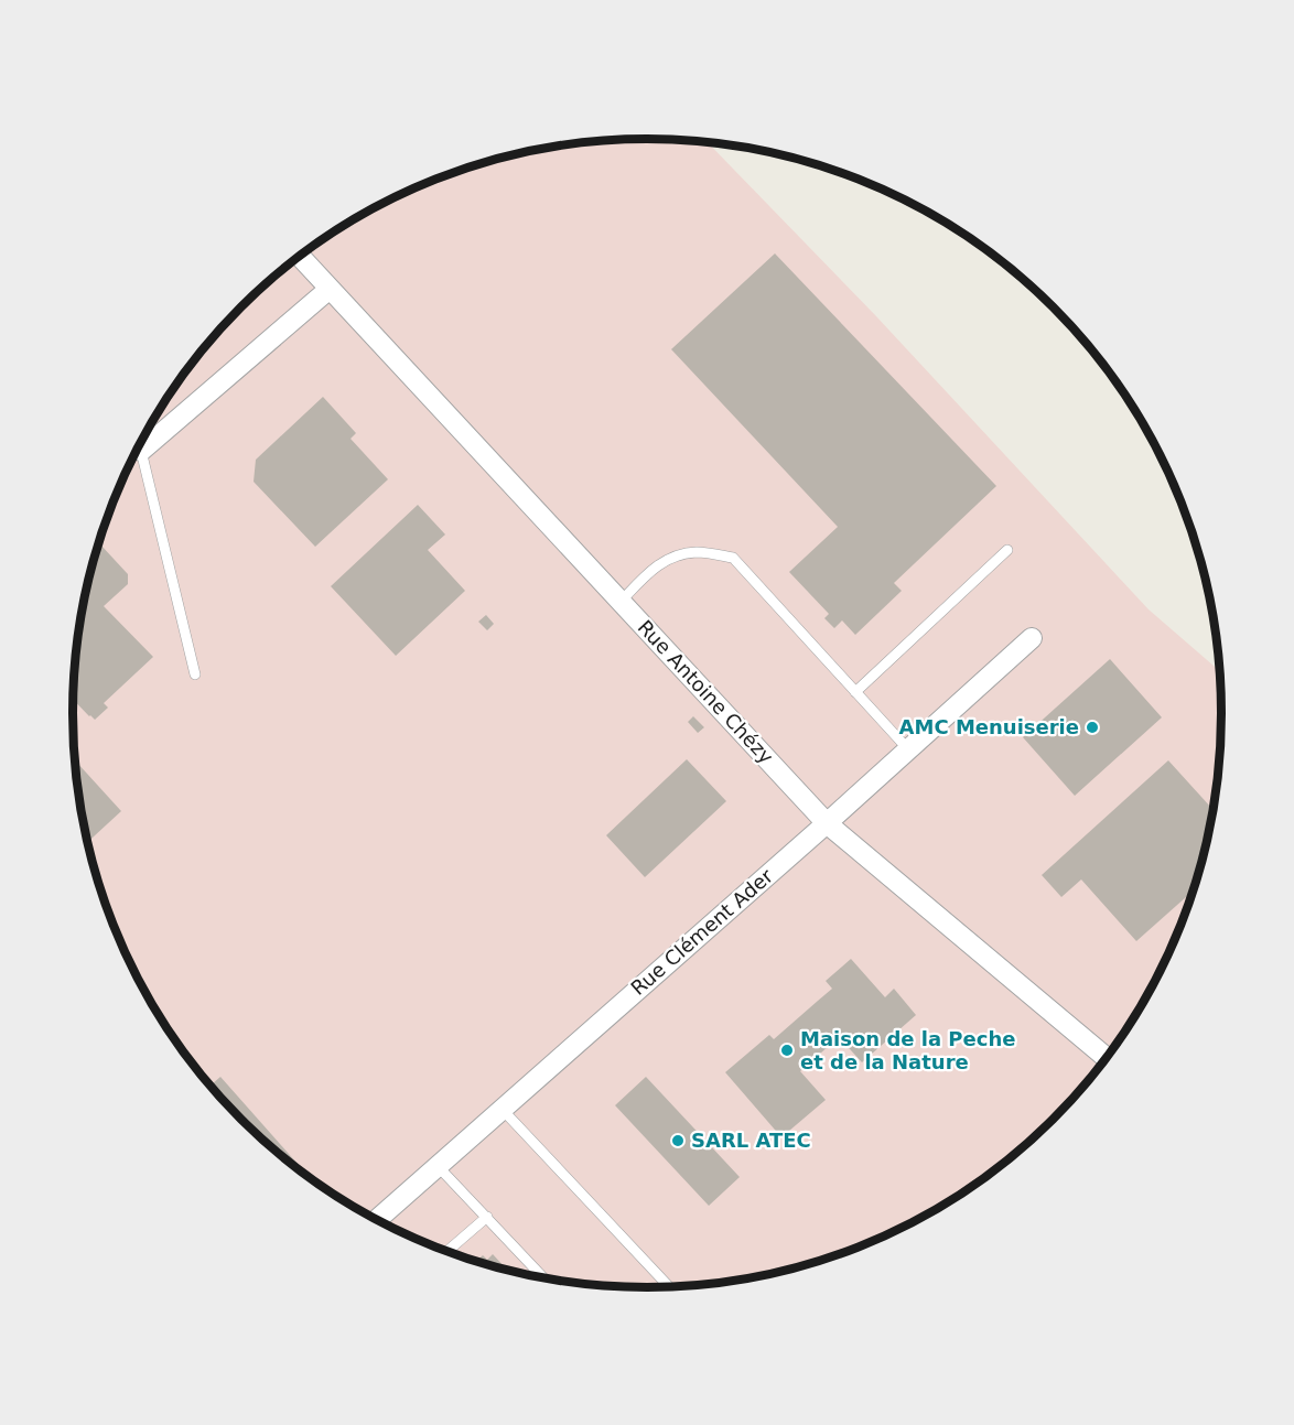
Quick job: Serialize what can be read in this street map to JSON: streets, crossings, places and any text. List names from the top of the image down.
{
  "streets": {
    "street": ["Rue Antoine Chézy", "Rue Clément Ader"]
  },
  "crossings": [
    ["Rue Antoine Chézy", "Rue Clément Ader"]
  ],
  "places": ["AMC Menuiserie", "Maison de la Peche et de la Nature", "SARL ATEC"]
}
